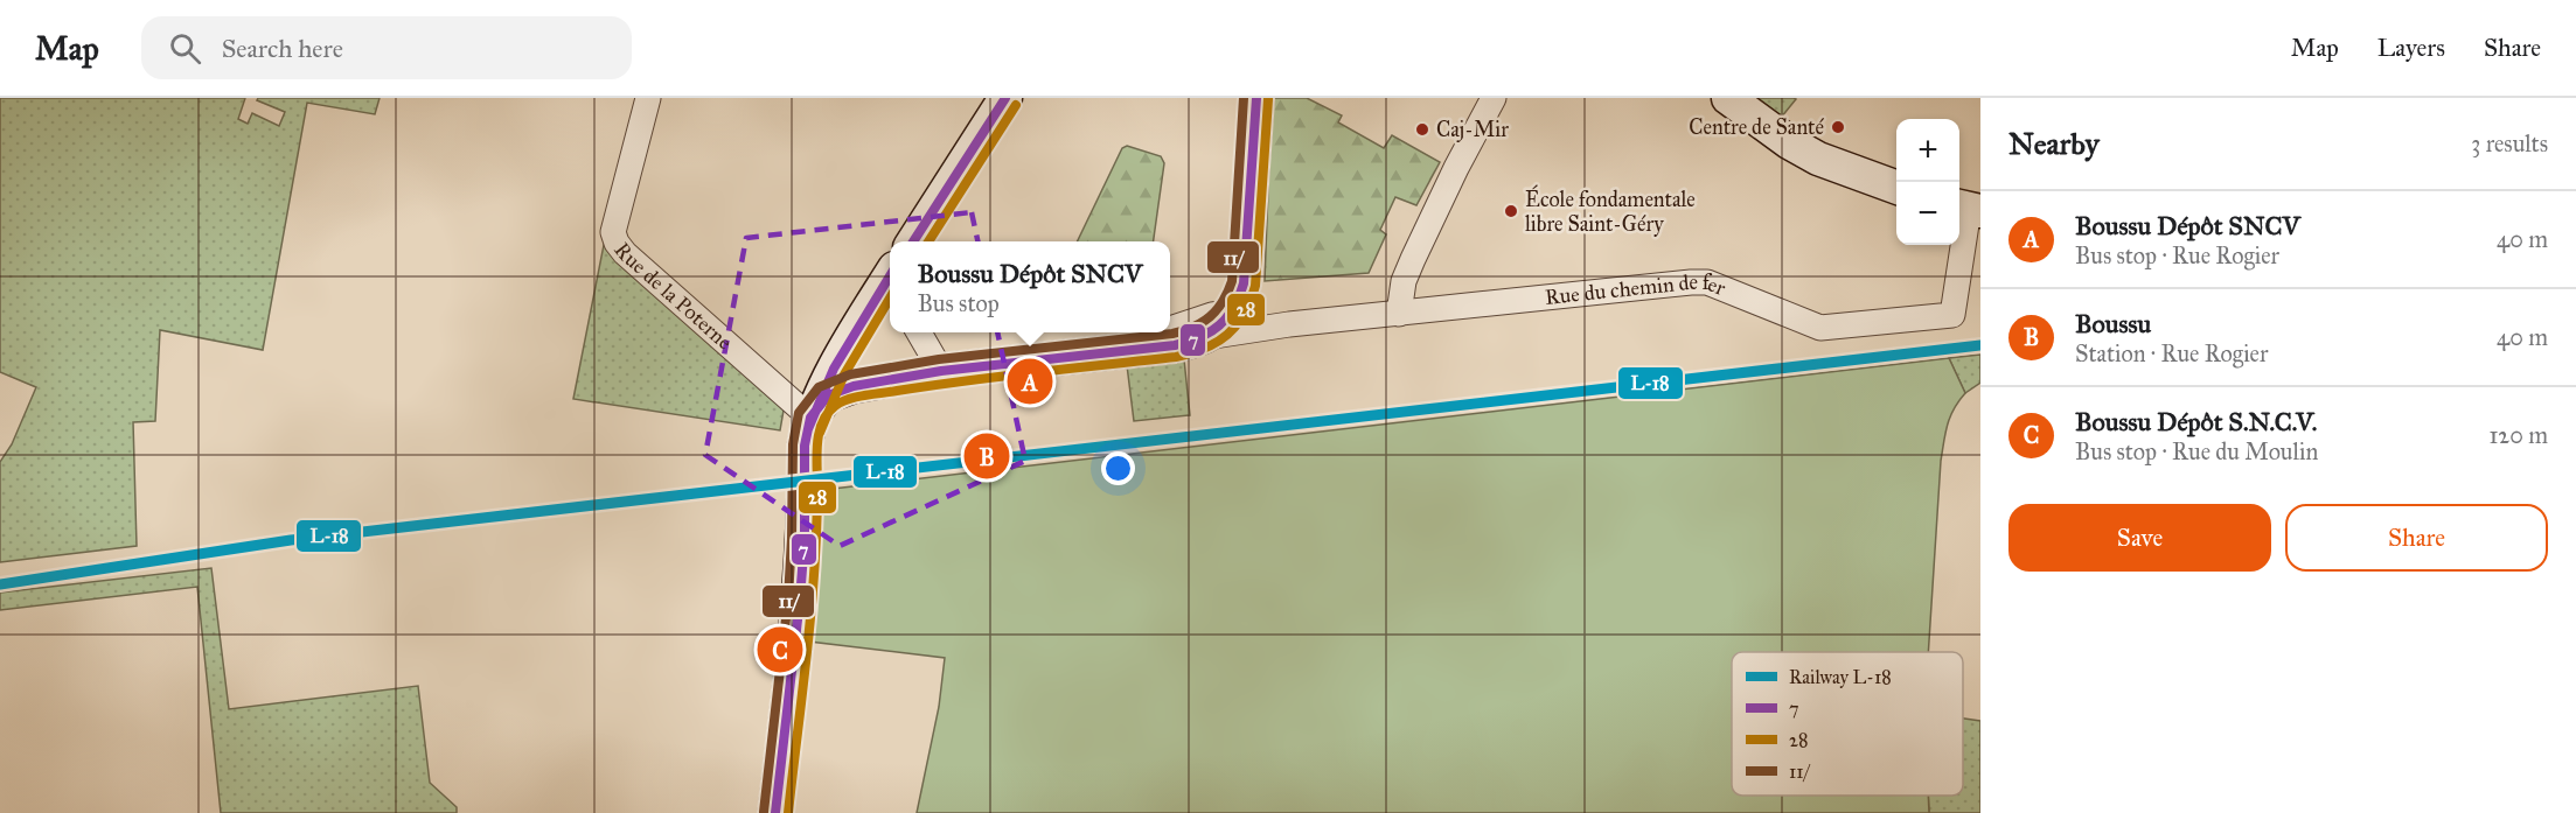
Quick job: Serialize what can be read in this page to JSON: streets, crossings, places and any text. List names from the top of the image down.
{
  "streets": {
    "street": ["Rue de la Poterne", "Rue du chemin de fer"]
  },
  "places": ["Centre de Santé", "Caj-Mir", "École fondamentale libre Saint-Géry"],
  "lines": [
    "transit line 7",
    "transit line 11/",
    "transit line 28",
    "rail line L-18"
  ],
  "legend": [
    "Railway L-18",
    "7",
    "28",
    "11/"
  ],
  "page": {
    "header": "Map",
    "search": "Search here",
    "nav": ["Map", "Layers", "Share"],
    "heading": ["Nearby", "3 results"],
    "map_buttons": ["+", "−"],
    "list": [
      {
        "mark": "A",
        "name": "Boussu Dépôt SNCV",
        "note": "Bus stop · Rue Rogier",
        "value": "40 m"
      },
      {
        "mark": "B",
        "name": "Boussu",
        "note": "Station · Rue Rogier",
        "value": "40 m"
      },
      {
        "mark": "C",
        "name": "Boussu Dépôt S.N.C.V.",
        "note": "Bus stop · Rue du Moulin",
        "value": "120 m"
      }
    ],
    "popup": ["Boussu Dépôt SNCV", "Bus stop"],
    "pins": ["A", "B", "C"],
    "buttons": ["Save", "Share"]
  }
}
